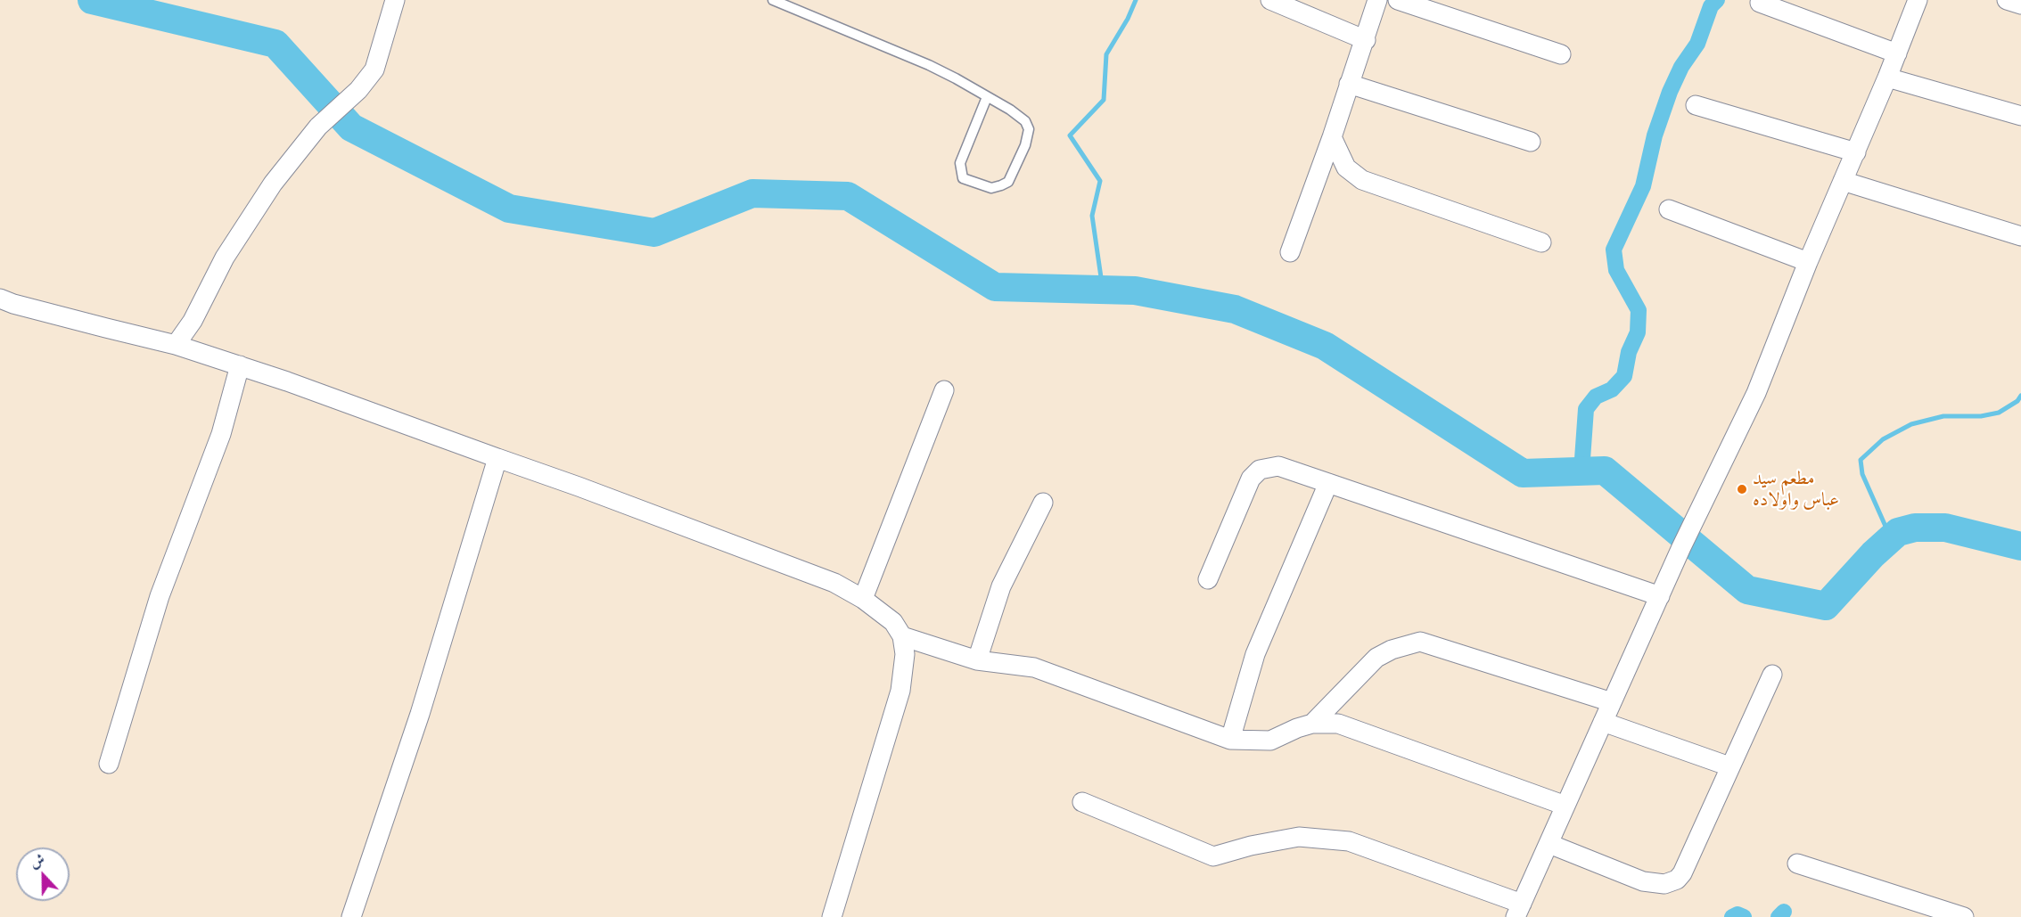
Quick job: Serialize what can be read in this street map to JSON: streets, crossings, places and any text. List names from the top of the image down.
{
  "places": ["مطعم سيد عباس واولاده"],
  "north": "top"
}
